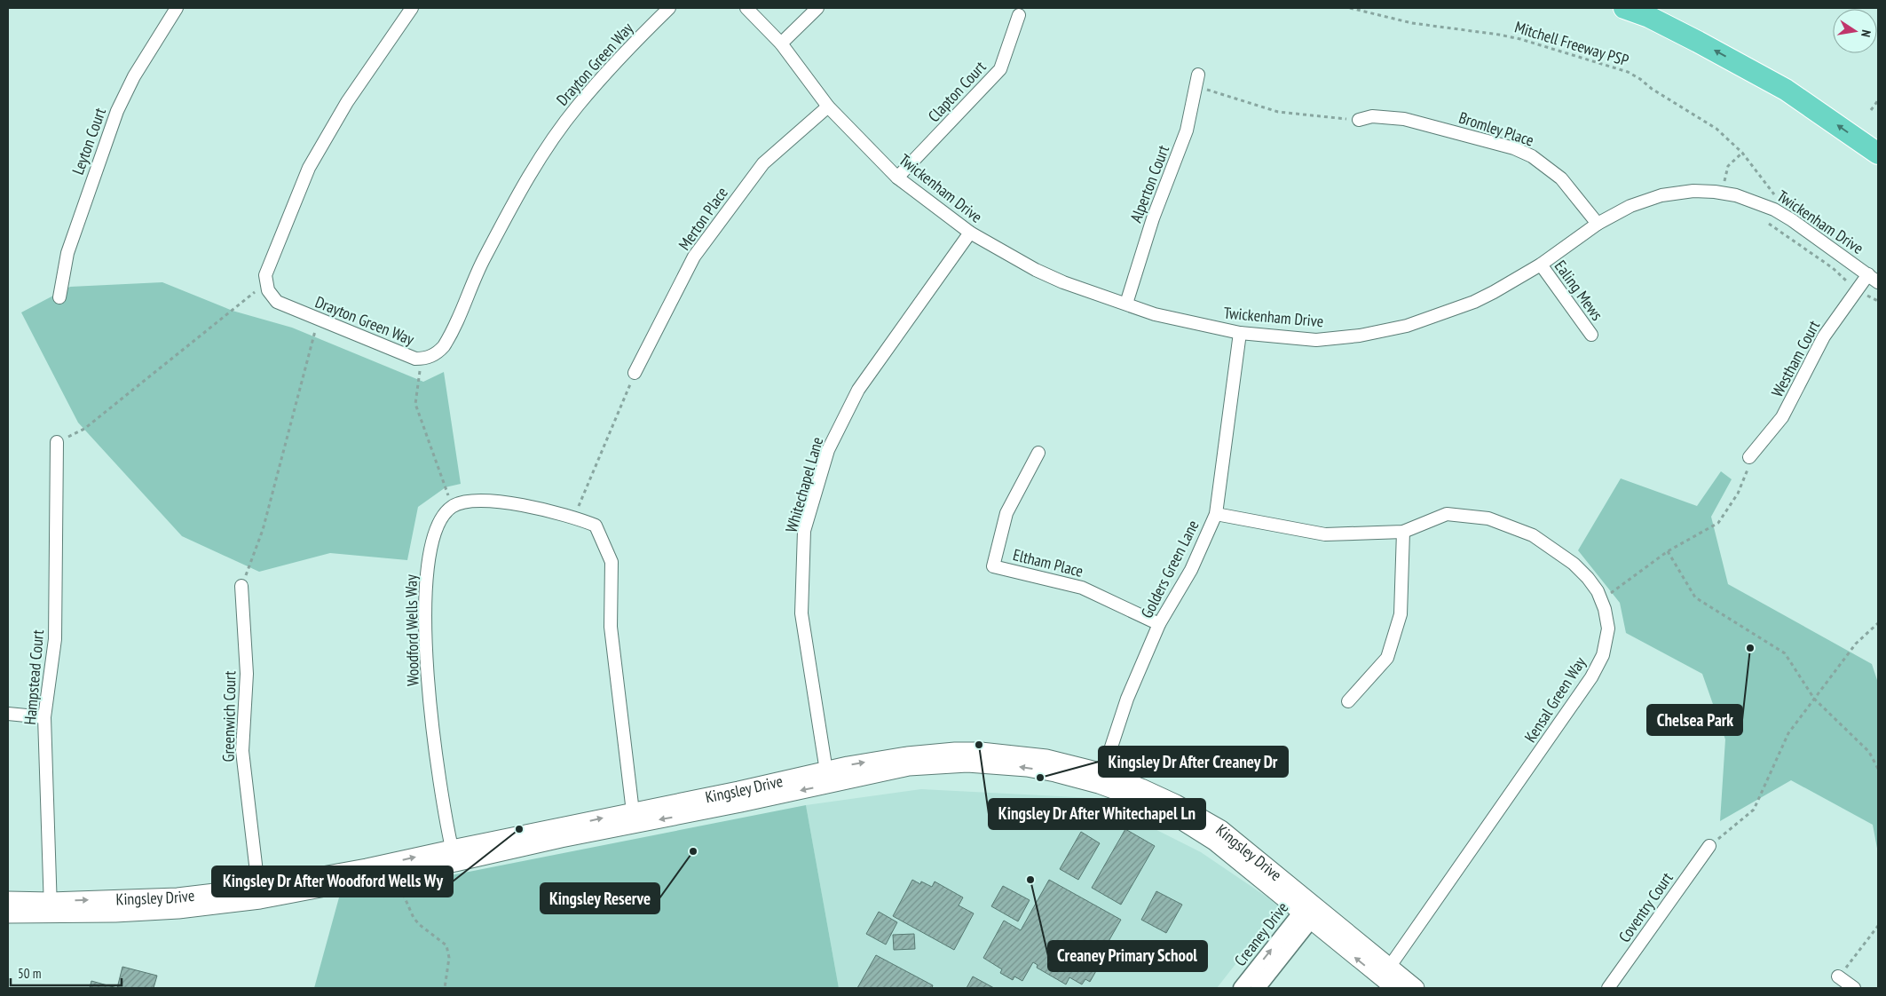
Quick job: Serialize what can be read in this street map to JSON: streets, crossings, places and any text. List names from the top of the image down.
{
  "streets": {
    "main road": ["Kingsley Drive"],
    "street": [
      "Drayton Green Way",
      "Clapton Court",
      "Bromley Place",
      "Leyton Court",
      "Alperton Court",
      "Twickenham Drive",
      "Merton Place",
      "Ealing Mews",
      "Westham Court",
      "Whitechapel Lane",
      "Eltham Place",
      "Golders Green Lane",
      "Woodford Wells Way",
      "Hampstead Court",
      "Kensal Green Way",
      "Greenwich Court",
      "Coventry Court",
      "Creaney Drive"
    ],
    "path": ["Mitchell Freeway PSP"]
  },
  "crossings": [
    ["Mitchell Freeway PSP", "Twickenham Drive"],
    ["Clapton Court", "Twickenham Drive"],
    ["Bromley Place", "Twickenham Drive"],
    ["Alperton Court", "Twickenham Drive"],
    ["Twickenham Drive", "Merton Place"],
    ["Twickenham Drive", "Ealing Mews"],
    ["Twickenham Drive", "Westham Court"],
    ["Twickenham Drive", "Whitechapel Lane"],
    ["Twickenham Drive", "Golders Green Lane"],
    ["Whitechapel Lane", "Kingsley Drive"],
    ["Eltham Place", "Golders Green Lane"],
    ["Golders Green Lane", "Kensal Green Way"],
    ["Golders Green Lane", "Kingsley Drive"],
    ["Woodford Wells Way", "Kingsley Drive"],
    ["Hampstead Court", "Kingsley Drive"],
    ["Kensal Green Way", "Kingsley Drive"],
    ["Greenwich Court", "Kingsley Drive"],
    ["Kingsley Drive", "Creaney Drive"]
  ],
  "places": [
    "Chelsea Park",
    "Kingsley Dr After Whitechapel Ln",
    "Kingsley Dr After Creaney Dr",
    "Kingsley Dr After Woodford Wells Wy",
    "Kingsley Reserve",
    "Creaney Primary School"
  ],
  "scale_bar": "50 m",
  "north": "right"
}
